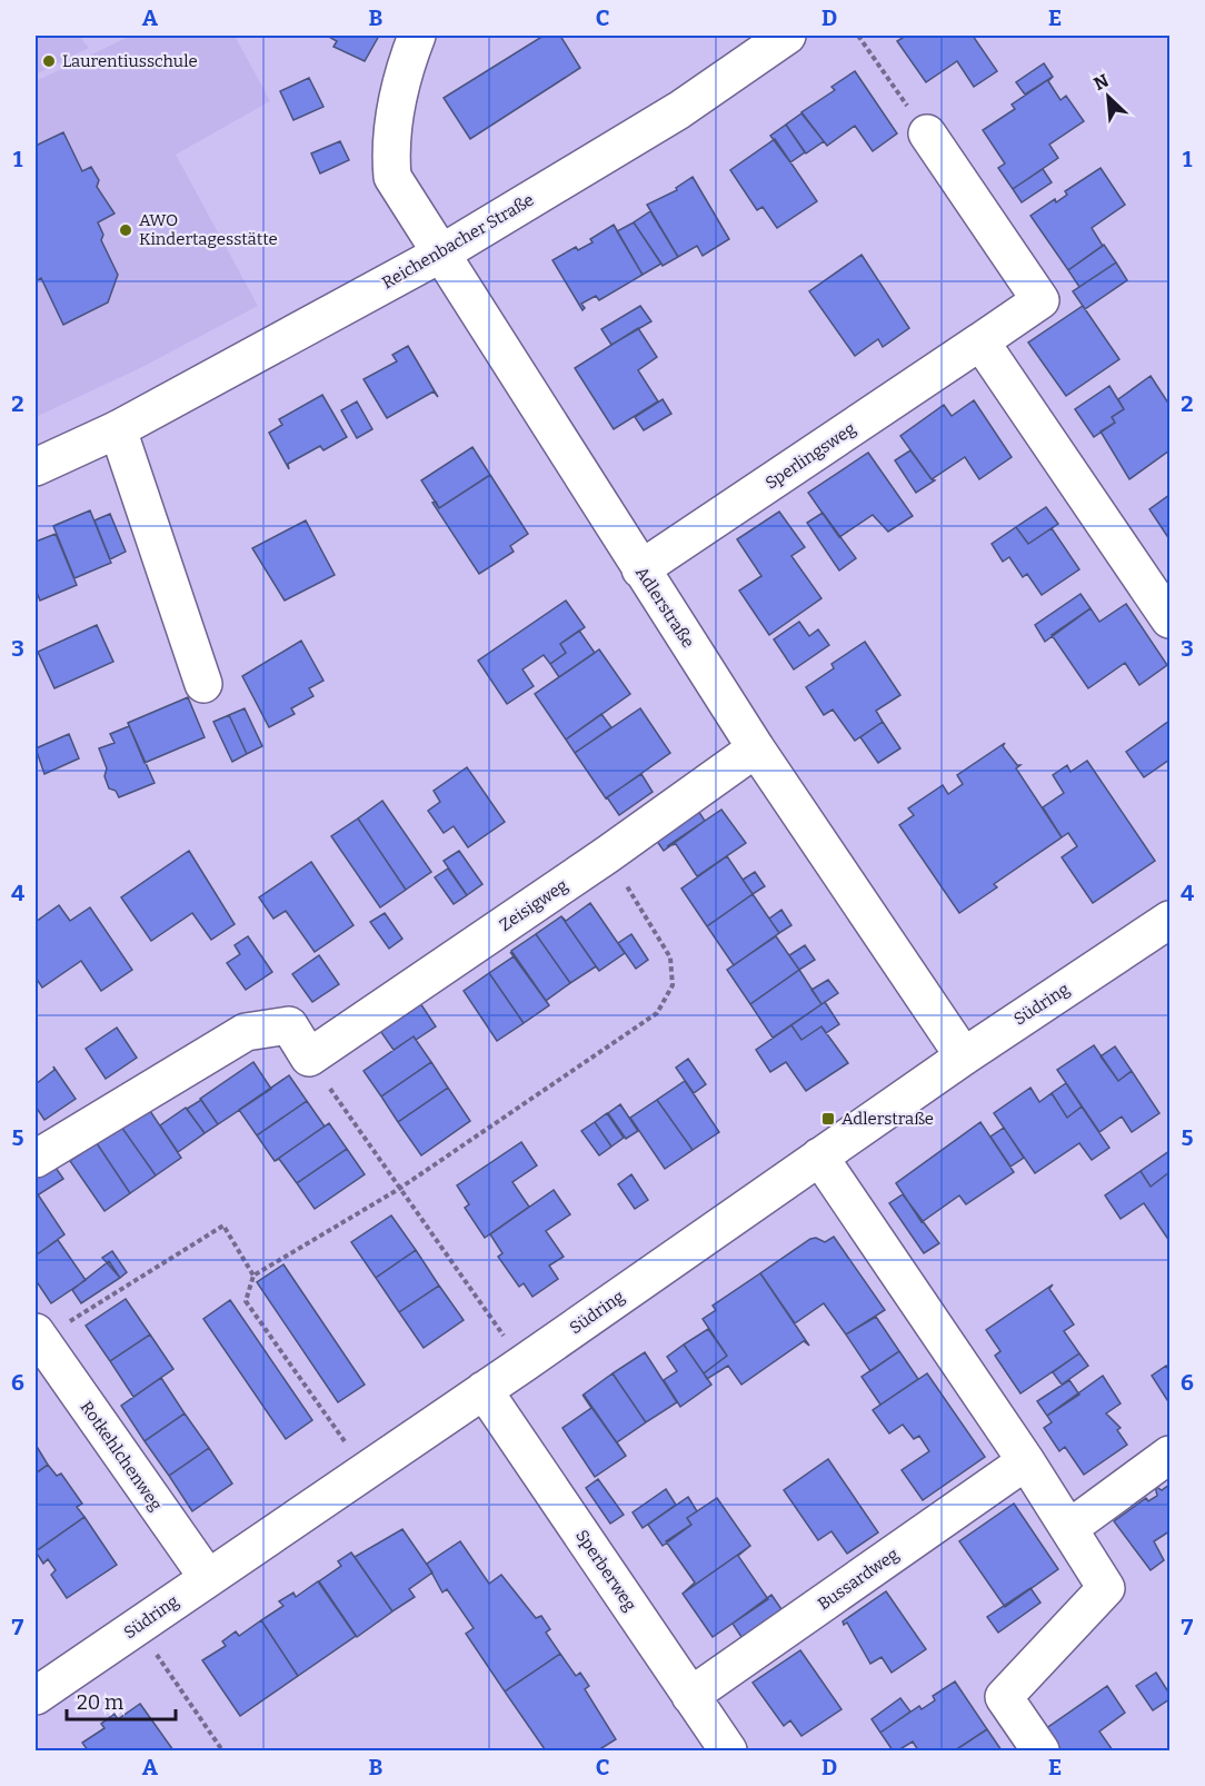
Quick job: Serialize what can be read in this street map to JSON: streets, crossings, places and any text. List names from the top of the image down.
{
  "streets": {
    "street": [
      "Reichenbacher Straße",
      "Sperlingsweg",
      "Adlerstraße",
      "Zeisigweg",
      "Südring",
      "Rotkehlchenweg",
      "Sperberweg",
      "Bussardweg"
    ]
  },
  "crossings": [
    ["Reichenbacher Straße", "Adlerstraße"],
    ["Sperlingsweg", "Adlerstraße"],
    ["Adlerstraße", "Zeisigweg"],
    ["Adlerstraße", "Südring"],
    ["Südring", "Rotkehlchenweg"],
    ["Südring", "Sperberweg"],
    ["Sperberweg", "Bussardweg"]
  ],
  "places": {
    "other": ["Laurentiusschule", "AWO Kindertagesstätte"],
    "transit": ["Adlerstraße"]
  },
  "scale_bar": "20 m",
  "north": "top left",
  "grid": {
    "columns": [
      "A",
      "B",
      "C",
      "D",
      "E"
    ],
    "rows": [
      "1",
      "2",
      "3",
      "4",
      "5",
      "6",
      "7"
    ]
  }
}
